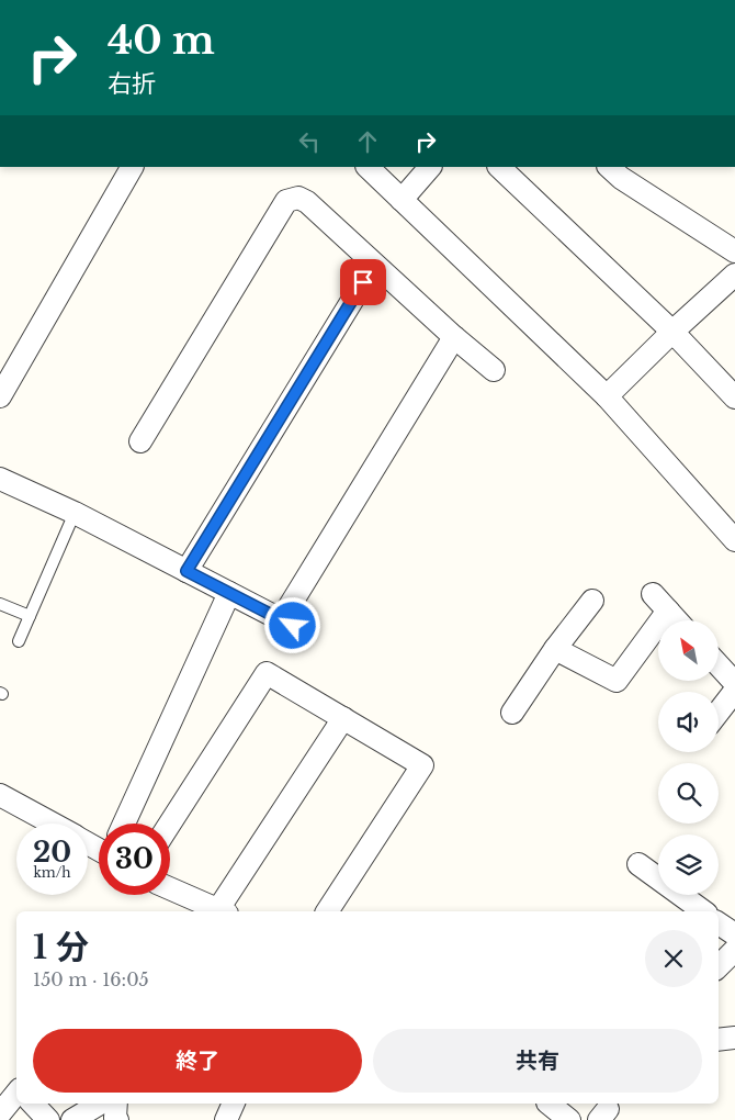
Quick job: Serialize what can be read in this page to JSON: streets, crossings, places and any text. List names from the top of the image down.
{
  "north": "top left",
  "page": {
    "turn": ["40 m", "右折"],
    "speed": "20 km/h",
    "limit": "30",
    "heading": ["1 分", "150 m · 16:05"],
    "buttons": ["終了", "共有"]
  }
}
